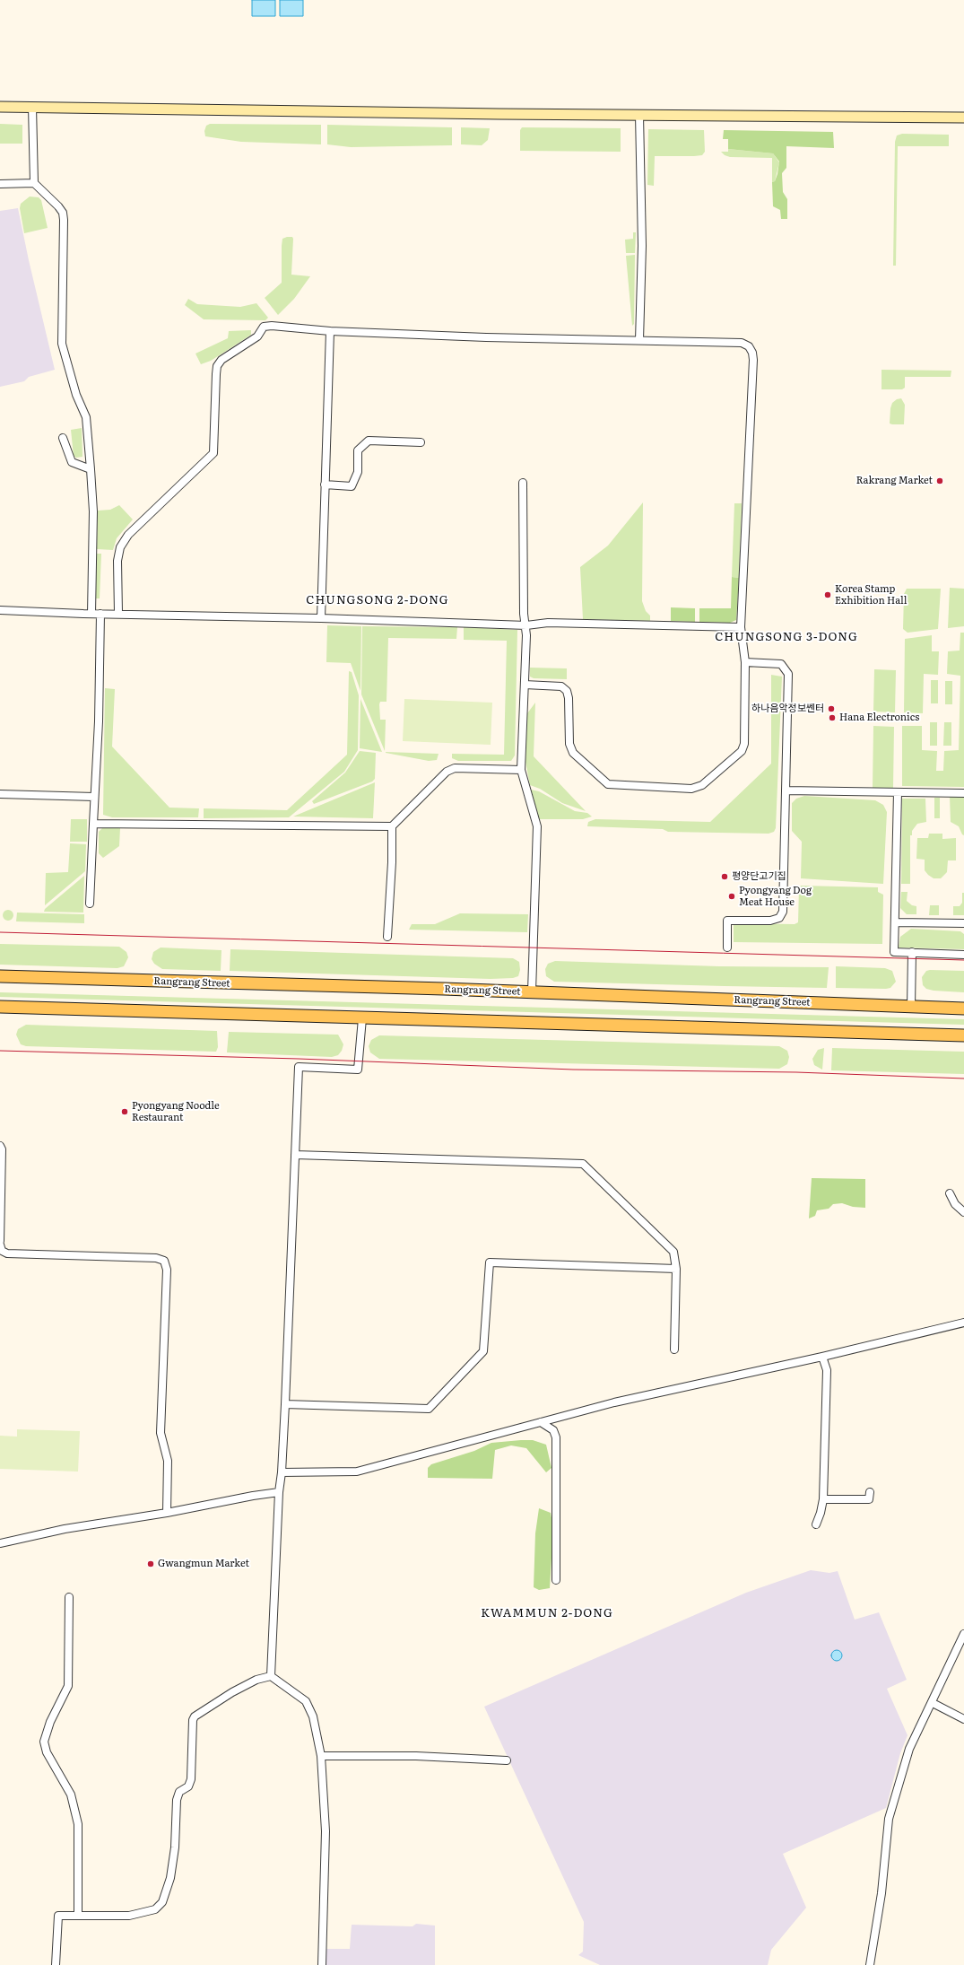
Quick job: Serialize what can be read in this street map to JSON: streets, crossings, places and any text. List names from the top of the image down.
{
  "streets": {
    "main road": ["Rangrang Street"]
  },
  "districts": ["CHUNGSONG 2-DONG", "CHUNGSONG 3-DONG", "KWAMMUN 2-DONG"],
  "places": [
    "Rakrang Market",
    "Korea Stamp Exhibition Hall",
    "하나음악정보쎈터",
    "Hana Electronics",
    "평양단고기집",
    "Pyongyang Dog Meat House",
    "Pyongyang Noodle Restaurant",
    "Gwangmun Market"
  ]
}
